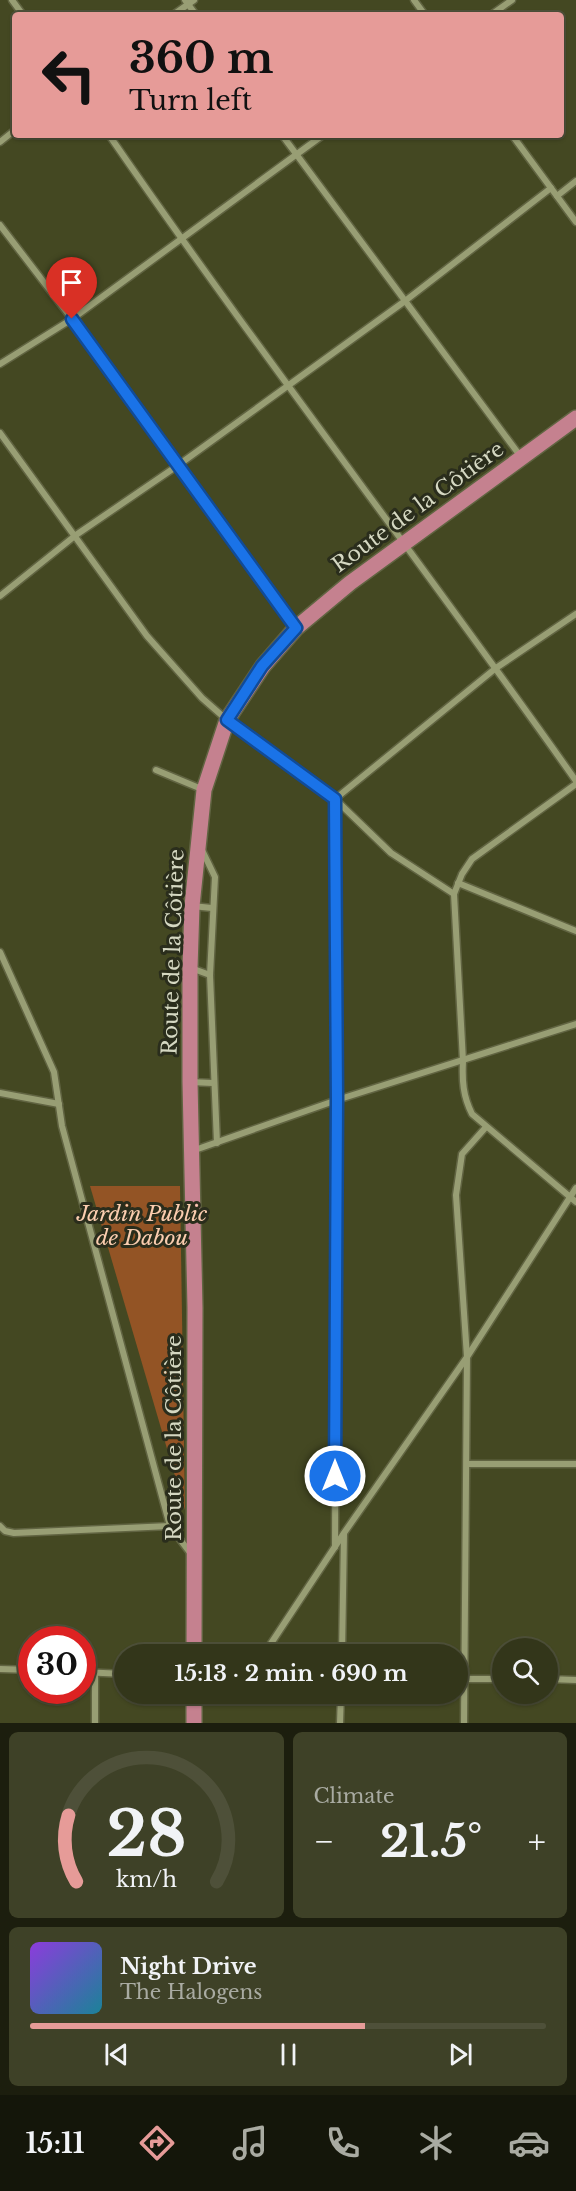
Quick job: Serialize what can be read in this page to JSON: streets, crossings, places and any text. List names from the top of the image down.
{
  "streets": {
    "main road": ["Route de la Côtière"]
  },
  "parks": ["Jardin Public de Dabou"],
  "page": {
    "turn": ["360 m", "Turn left"],
    "limit": "30",
    "trip": "15:13 · 2 min · 690 m",
    "tile": "Climate",
    "heat": ["−", "21.5°", "+"],
    "song": ["Night Drive", "The Halogens"],
    "tabs": "15:11",
    "gauge": ["28", "km/h"]
  }
}
